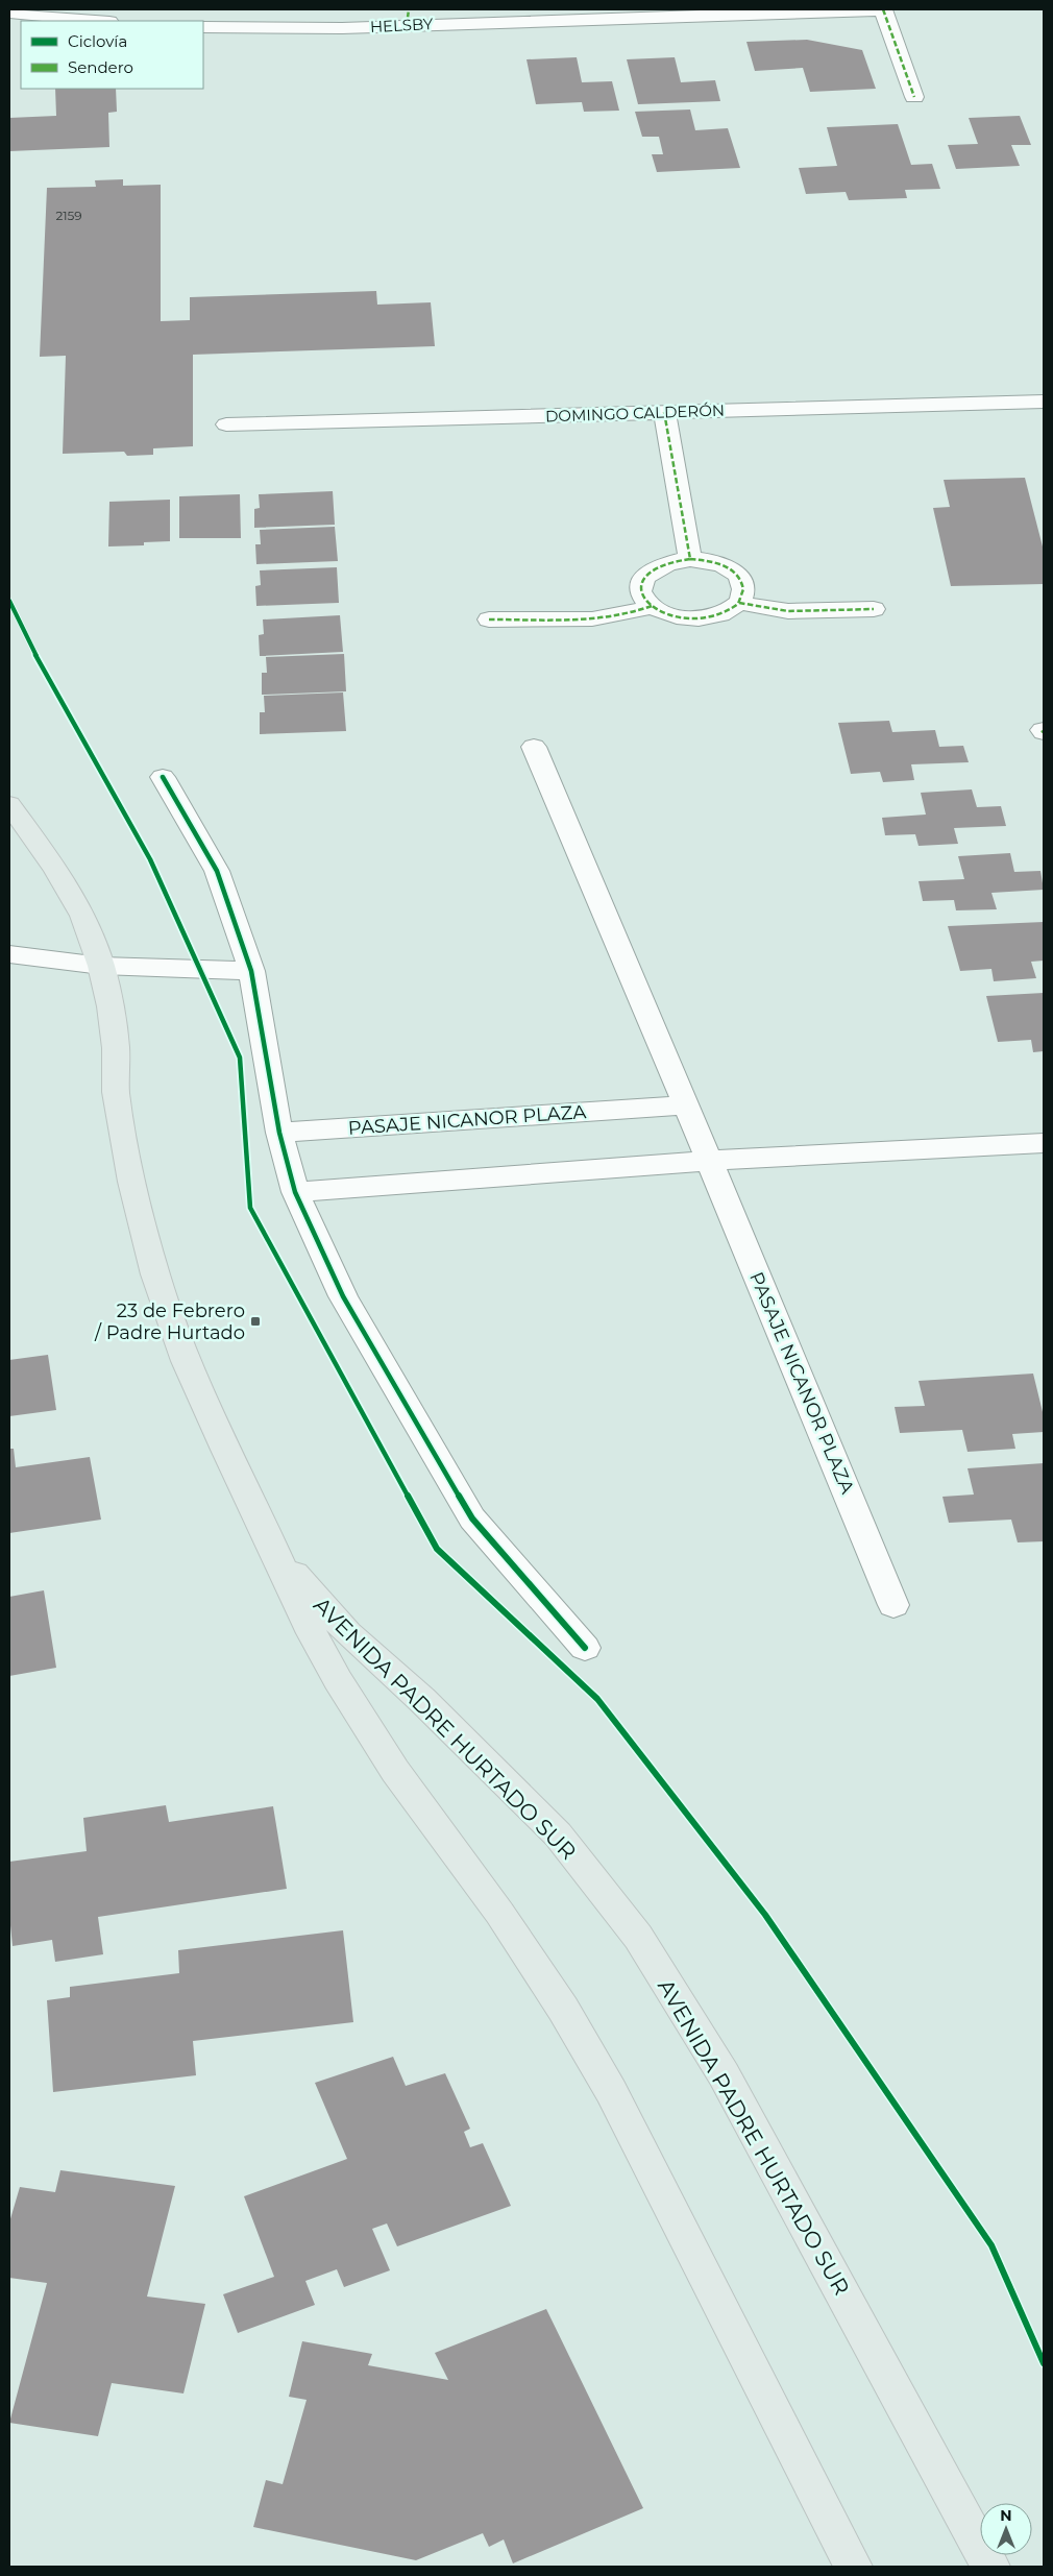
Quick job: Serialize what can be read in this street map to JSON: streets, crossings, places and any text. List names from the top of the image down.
{
  "streets": {
    "main road": ["AVENIDA PADRE HURTADO SUR"],
    "street": ["HELSBY", "DOMINGO CALDERÓN", "PASAJE NICANOR PLAZA"]
  },
  "places": {
    "transit": ["23 de Febrero / Padre Hurtado"]
  },
  "house_numbers": ["2159"],
  "legend": ["Ciclovía", "Sendero"],
  "north": "top"
}
